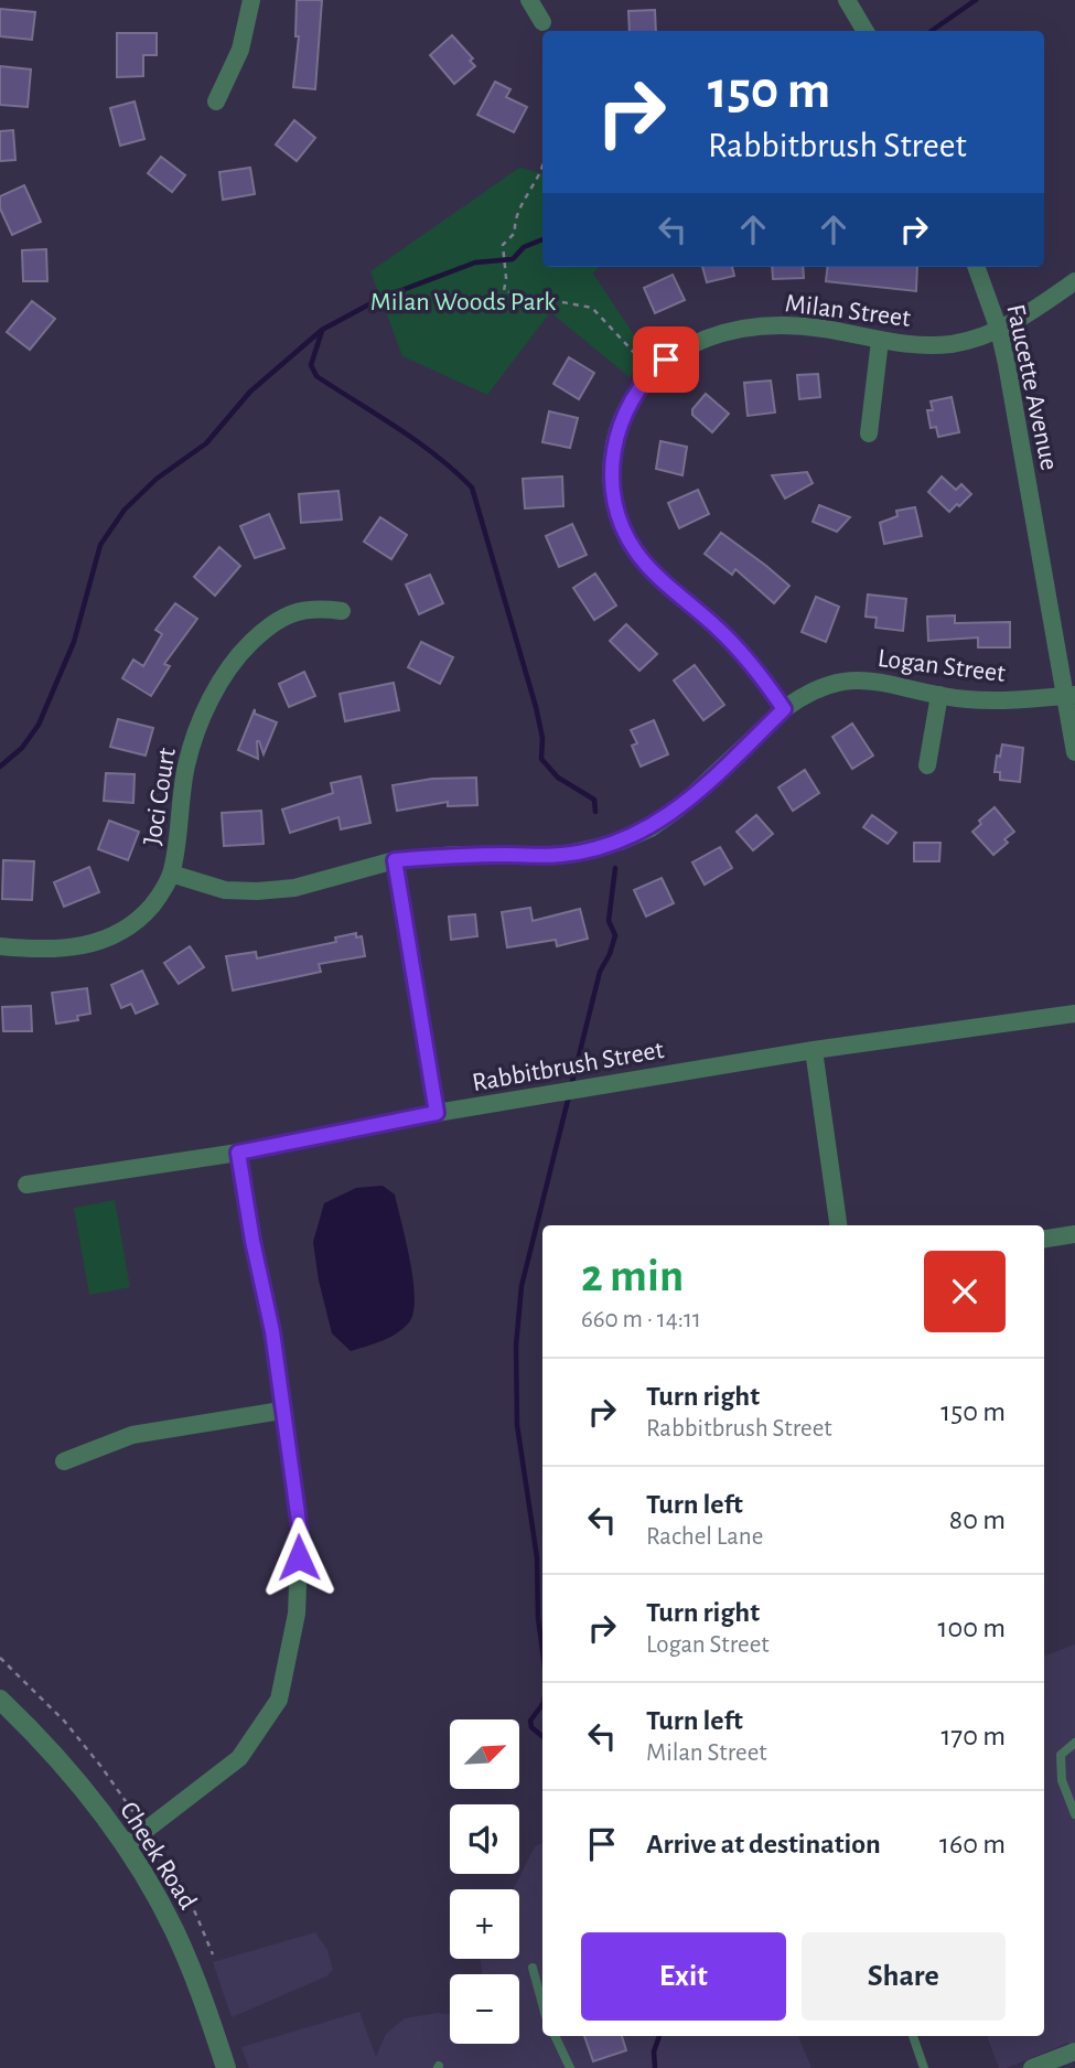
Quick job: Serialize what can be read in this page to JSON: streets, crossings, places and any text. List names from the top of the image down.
{
  "streets": {
    "street": [
      "Milan Street",
      "Faucette Avenue",
      "Logan Street",
      "Joci Court",
      "Rabbitbrush Street",
      "Cheek Road"
    ]
  },
  "crossings": [
    ["Milan Street", "Faucette Avenue"],
    ["Milan Street", "Logan Street"],
    ["Faucette Avenue", "Logan Street"],
    ["Logan Street", "Joci Court"]
  ],
  "parks": ["Milan Woods Park"],
  "north": "top right",
  "page": {
    "turn": ["150 m", "Rabbitbrush Street"],
    "heading": ["2 min", "660 m · 14:11"],
    "list": [
      {
        "name": "Turn right",
        "note": "Rabbitbrush Street",
        "value": "150 m"
      },
      {
        "name": "Turn left",
        "note": "Rachel Lane",
        "value": "80 m"
      },
      {
        "name": "Turn right",
        "note": "Logan Street",
        "value": "100 m"
      },
      {
        "name": "Turn left",
        "note": "Milan Street",
        "value": "170 m"
      },
      {
        "name": "Arrive at destination",
        "value": "160 m"
      }
    ],
    "map_buttons": ["+", "−"],
    "buttons": ["Exit", "Share"]
  }
}
